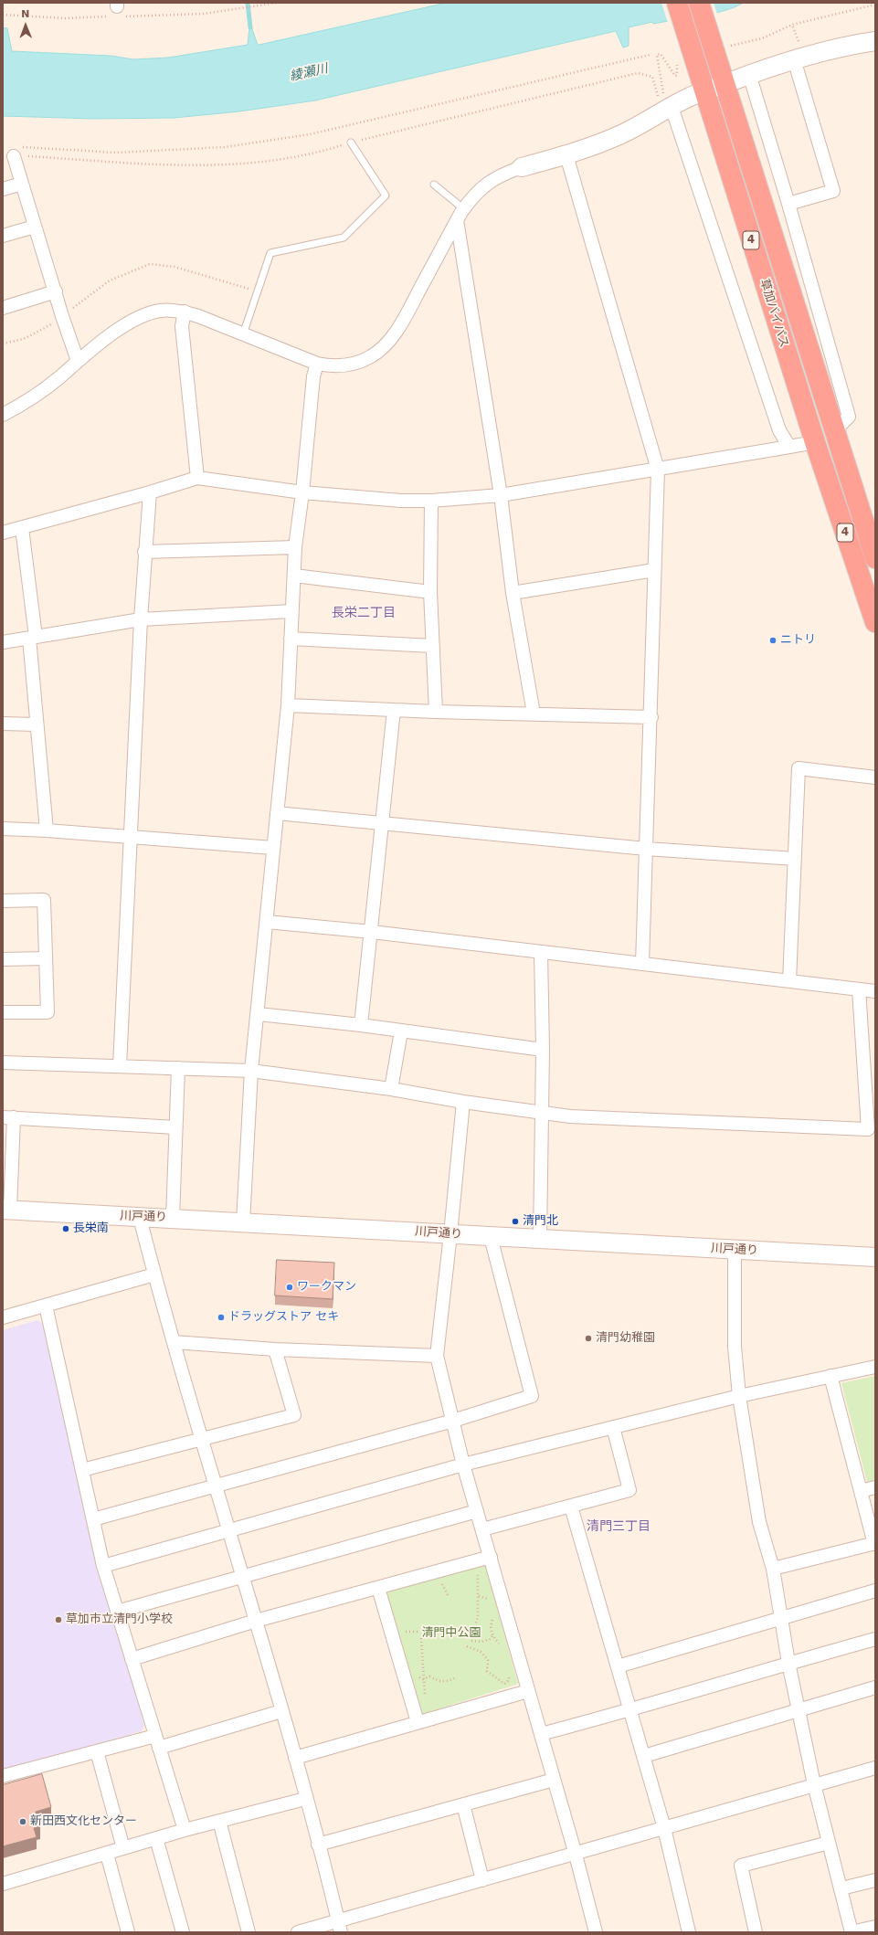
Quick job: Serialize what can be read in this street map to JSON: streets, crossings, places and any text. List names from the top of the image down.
{
  "streets": {
    "highway": ["4", "草加バイパス"],
    "street": ["川戸通り"]
  },
  "districts": ["長栄二丁目", "清門三丁目"],
  "water": ["綾瀬川"],
  "parks": ["清門中公園"],
  "places": [
    "ニトリ",
    "清門北",
    "長栄南",
    "ワークマン",
    "ドラッグストア セキ",
    "清門幼稚園",
    "草加市立清門小学校",
    "新田西文化センター"
  ],
  "north": "top"
}
